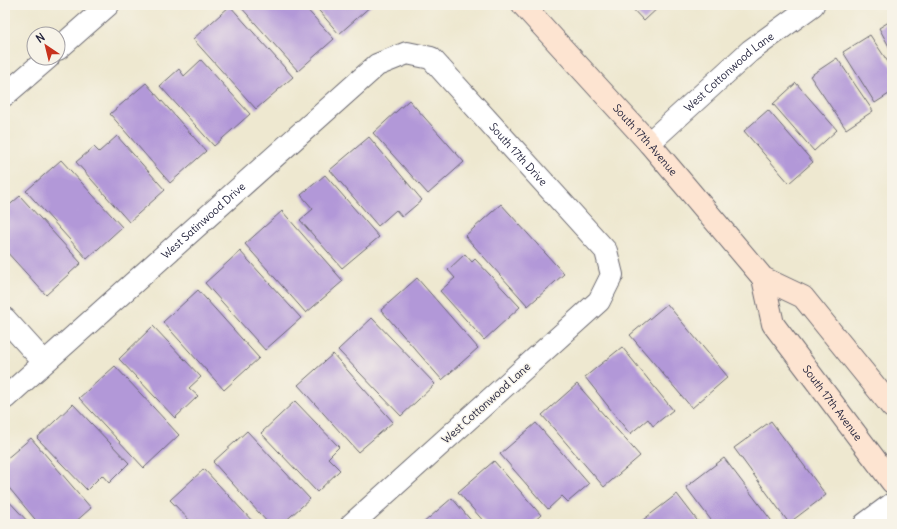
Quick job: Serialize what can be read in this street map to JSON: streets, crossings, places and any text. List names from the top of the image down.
{
  "streets": {
    "main road": ["South 17th Avenue"],
    "street": ["West Cottonwood Lane", "South 17th Drive", "West Satinwood Drive"]
  },
  "crossings": [
    ["West Cottonwood Lane", "South 17th Avenue"],
    ["West Cottonwood Lane", "South 17th Drive"],
    ["South 17th Drive", "West Satinwood Drive"]
  ],
  "north": "top left"
}
